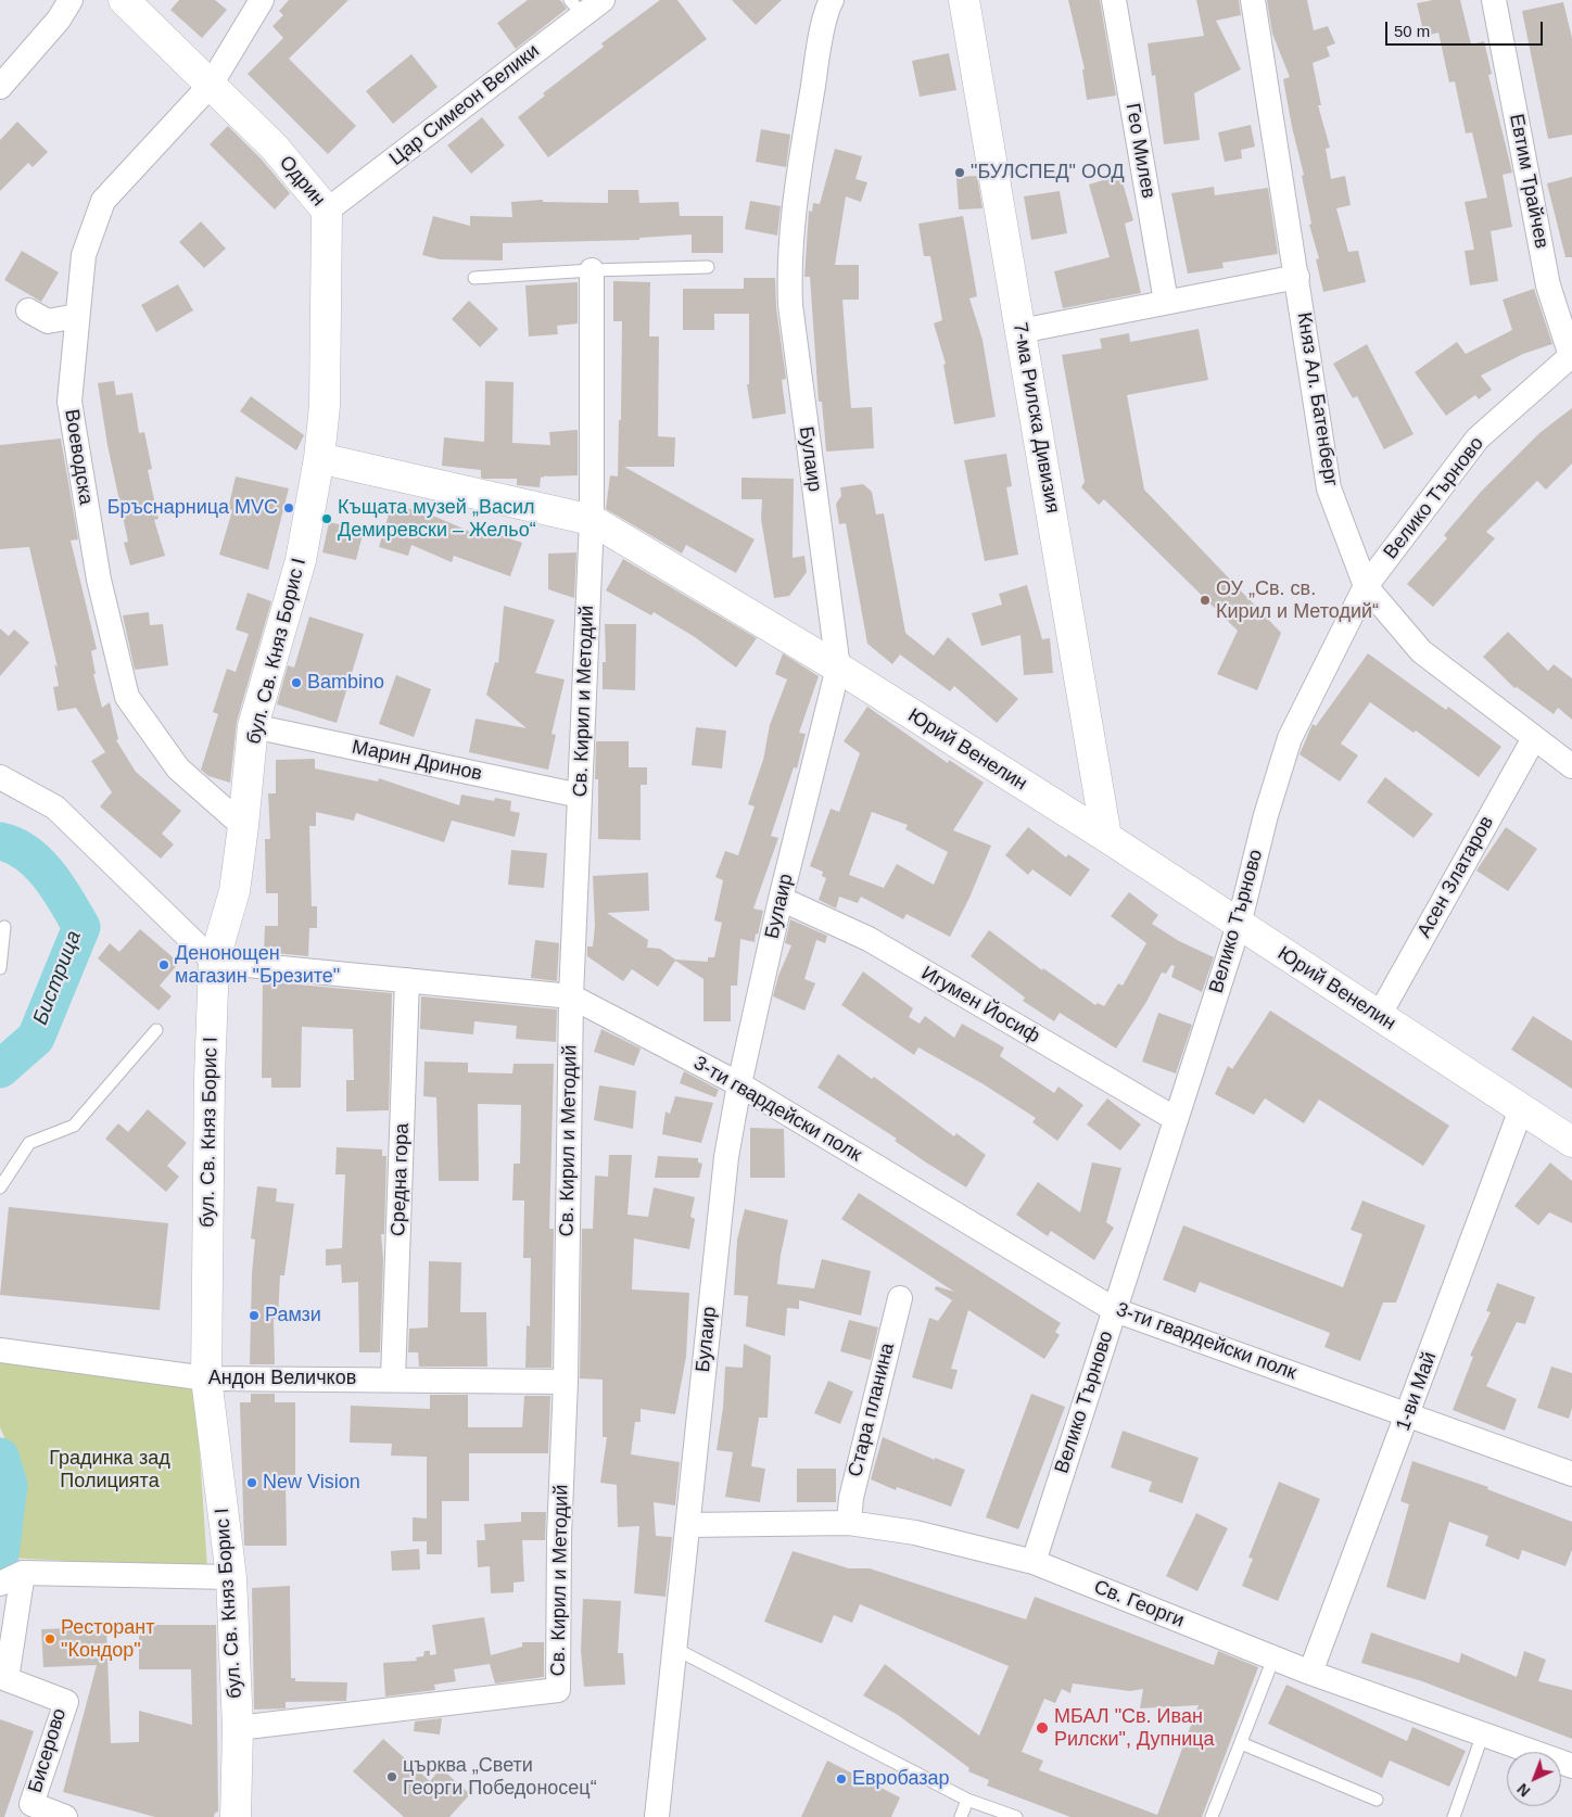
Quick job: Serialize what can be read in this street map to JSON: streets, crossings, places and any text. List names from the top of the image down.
{
  "streets": {
    "street": [
      "Цар Симеон Велики",
      "Гео Милев",
      "Одрин",
      "Евтим Трайчев",
      "Княз Ал. Батенберг",
      "7-ма Рилска Дивизия",
      "Воеводска",
      "Булаир",
      "Велико Търново",
      "бул. Св. Княз Борис I",
      "Св. Кирил и Методий",
      "Юрий Венелин",
      "Марин Дринов",
      "Асен Златаров",
      "Игумен Йосиф",
      "3-ти гвардейски полк",
      "Средна гора",
      "Андон Величков",
      "1-ви Май",
      "Стара планина",
      "Св. Георги",
      "Бисерово"
    ]
  },
  "crossings": [
    ["Цар Симеон Велики", "Одрин"],
    ["Одрин", "Воеводска"],
    ["Одрин", "бул. Св. Княз Борис I"],
    ["Одрин", "Юрий Венелин"],
    ["Евтим Трайчев", "Велико Търново"],
    ["Княз Ал. Батенберг", "Велико Търново"],
    ["Княз Ал. Батенберг", "Асен Златаров"],
    ["7-ма Рилска Дивизия", "Юрий Венелин"],
    ["Воеводска", "бул. Св. Княз Борис I"],
    ["Булаир", "Юрий Венелин"],
    ["Булаир", "Игумен Йосиф"],
    ["Булаир", "3-ти гвардейски полк"],
    ["Булаир", "Св. Георги"],
    ["Велико Търново", "Юрий Венелин"],
    ["Велико Търново", "Игумен Йосиф"],
    ["Велико Търново", "3-ти гвардейски полк"],
    ["Велико Търново", "Св. Георги"],
    ["бул. Св. Княз Борис I", "Св. Кирил и Методий"],
    ["бул. Св. Княз Борис I", "Юрий Венелин"],
    ["бул. Св. Княз Борис I", "Марин Дринов"],
    ["бул. Св. Княз Борис I", "3-ти гвардейски полк"],
    ["бул. Св. Княз Борис I", "Андон Величков"],
    ["Св. Кирил и Методий", "Юрий Венелин"],
    ["Св. Кирил и Методий", "Марин Дринов"],
    ["Св. Кирил и Методий", "3-ти гвардейски полк"],
    ["Св. Кирил и Методий", "Андон Величков"],
    ["Юрий Венелин", "Асен Златаров"],
    ["Юрий Венелин", "1-ви Май"],
    ["3-ти гвардейски полк", "Средна гора"],
    ["3-ти гвардейски полк", "1-ви Май"],
    ["Средна гора", "Андон Величков"],
    ["1-ви Май", "Св. Георги"],
    ["Стара планина", "Св. Георги"]
  ],
  "water": ["Бистрица"],
  "parks": ["Градинка зад Полицията"],
  "places": [
    "\"БУЛСПЕД\" ООД",
    "Бръснарница MVC",
    "Къщата музей „Васил Демиревски – Жельо“",
    "ОУ „Св. св. Кирил и Методий“",
    "Bambino",
    "Денонощен магазин \"Брезите\"",
    "Рамзи",
    "New Vision",
    "Ресторант \"Кондор\"",
    "МБАЛ \"Св. Иван Рилски\", Дупница",
    "църква „Свети Георги Победоносец“",
    "Евробазар"
  ],
  "scale_bar": "50 m",
  "north": "bottom left"
}
